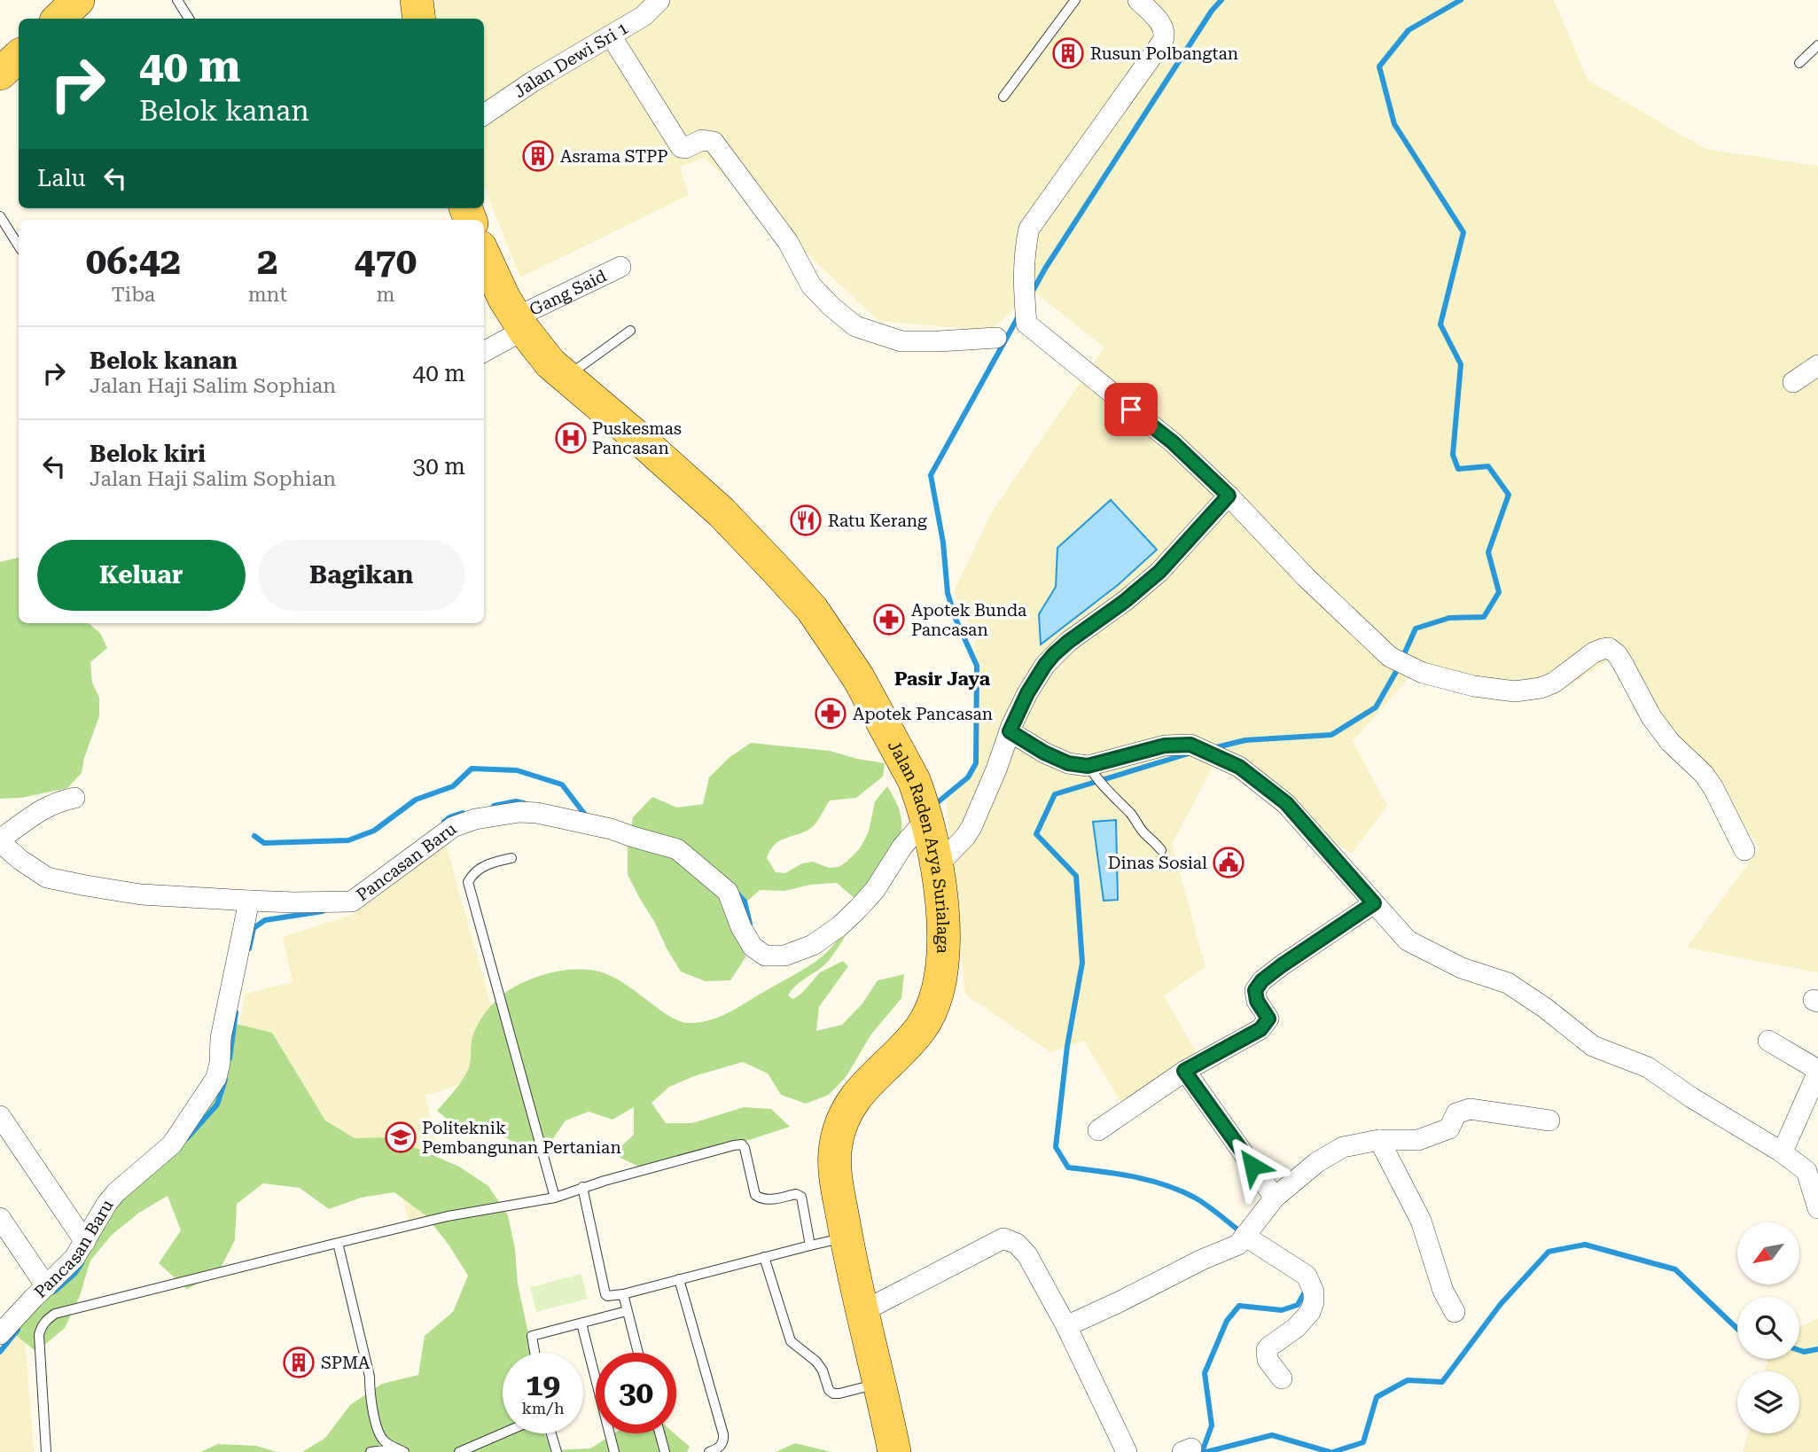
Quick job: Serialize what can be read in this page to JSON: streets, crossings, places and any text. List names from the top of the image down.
{
  "streets": {
    "main road": ["Jalan Raden Arya Surialaga"],
    "street": ["Jalan Dewi Sri 1", "Gang Said", "Pancasan Baru"]
  },
  "crossings": [
    ["Gang Said", "Jalan Raden Arya Surialaga"],
    ["Jalan Raden Arya Surialaga", "Pancasan Baru"]
  ],
  "districts": ["Pasir Jaya"],
  "places": {
    "building": ["Rusun Polbangtan", "Asrama STPP", "SPMA"],
    "hospital": ["Puskesmas Pancasan"],
    "restaurant": ["Ratu Kerang"],
    "pharmacy": ["Apotek Bunda Pancasan", "Apotek Pancasan"],
    "public building": ["Dinas Sosial"],
    "school or university": ["Politeknik Pembangunan Pertanian"]
  },
  "north": "bottom left",
  "page": {
    "turn": ["40 m", "Belok kanan"],
    "then": "Lalu",
    "eta": [
      "06:42",
      "Tiba",
      "2",
      "mnt",
      "470",
      "m"
    ],
    "list": [
      {
        "name": "Belok kanan",
        "note": "Jalan Haji Salim Sophian",
        "value": "40 m"
      },
      {
        "name": "Belok kiri",
        "note": "Jalan Haji Salim Sophian",
        "value": "30 m"
      }
    ],
    "buttons": ["Keluar", "Bagikan"],
    "speed": "19 km/h",
    "limit": "30"
  }
}
